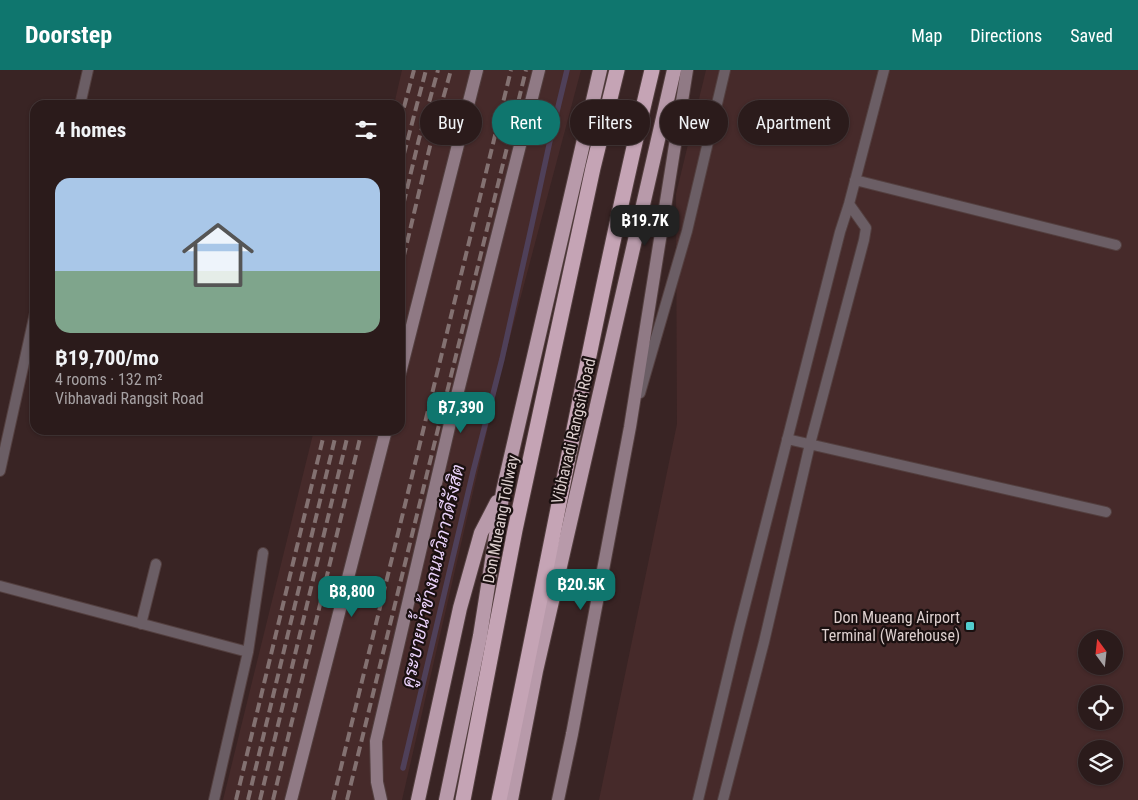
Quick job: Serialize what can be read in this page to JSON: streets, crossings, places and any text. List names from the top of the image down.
{
  "streets": {
    "highway": ["Vibhavadi Rangsit Road", "Don Mueang Tollway"]
  },
  "water": ["คูระบายน้ำข้างถนนวิภาวดีรังสิต"],
  "places": {
    "transit": ["Don Mueang Airport Terminal (Warehouse)"]
  },
  "north": "top",
  "page": {
    "header": "Doorstep",
    "nav": ["Map", "Directions", "Saved"],
    "chip": [
      "Buy",
      "Rent",
      "Filters",
      "New",
      "Apartment"
    ],
    "heading": "4 homes",
    "list": [
      {
        "name": "฿19,700/mo",
        "note": "4 rooms · 132 m² · Vibhavadi Rangsit Road"
      }
    ],
    "price": [
      "฿19.7K",
      "฿7,390",
      "฿20.5K",
      "฿8,800"
    ]
  }
}
